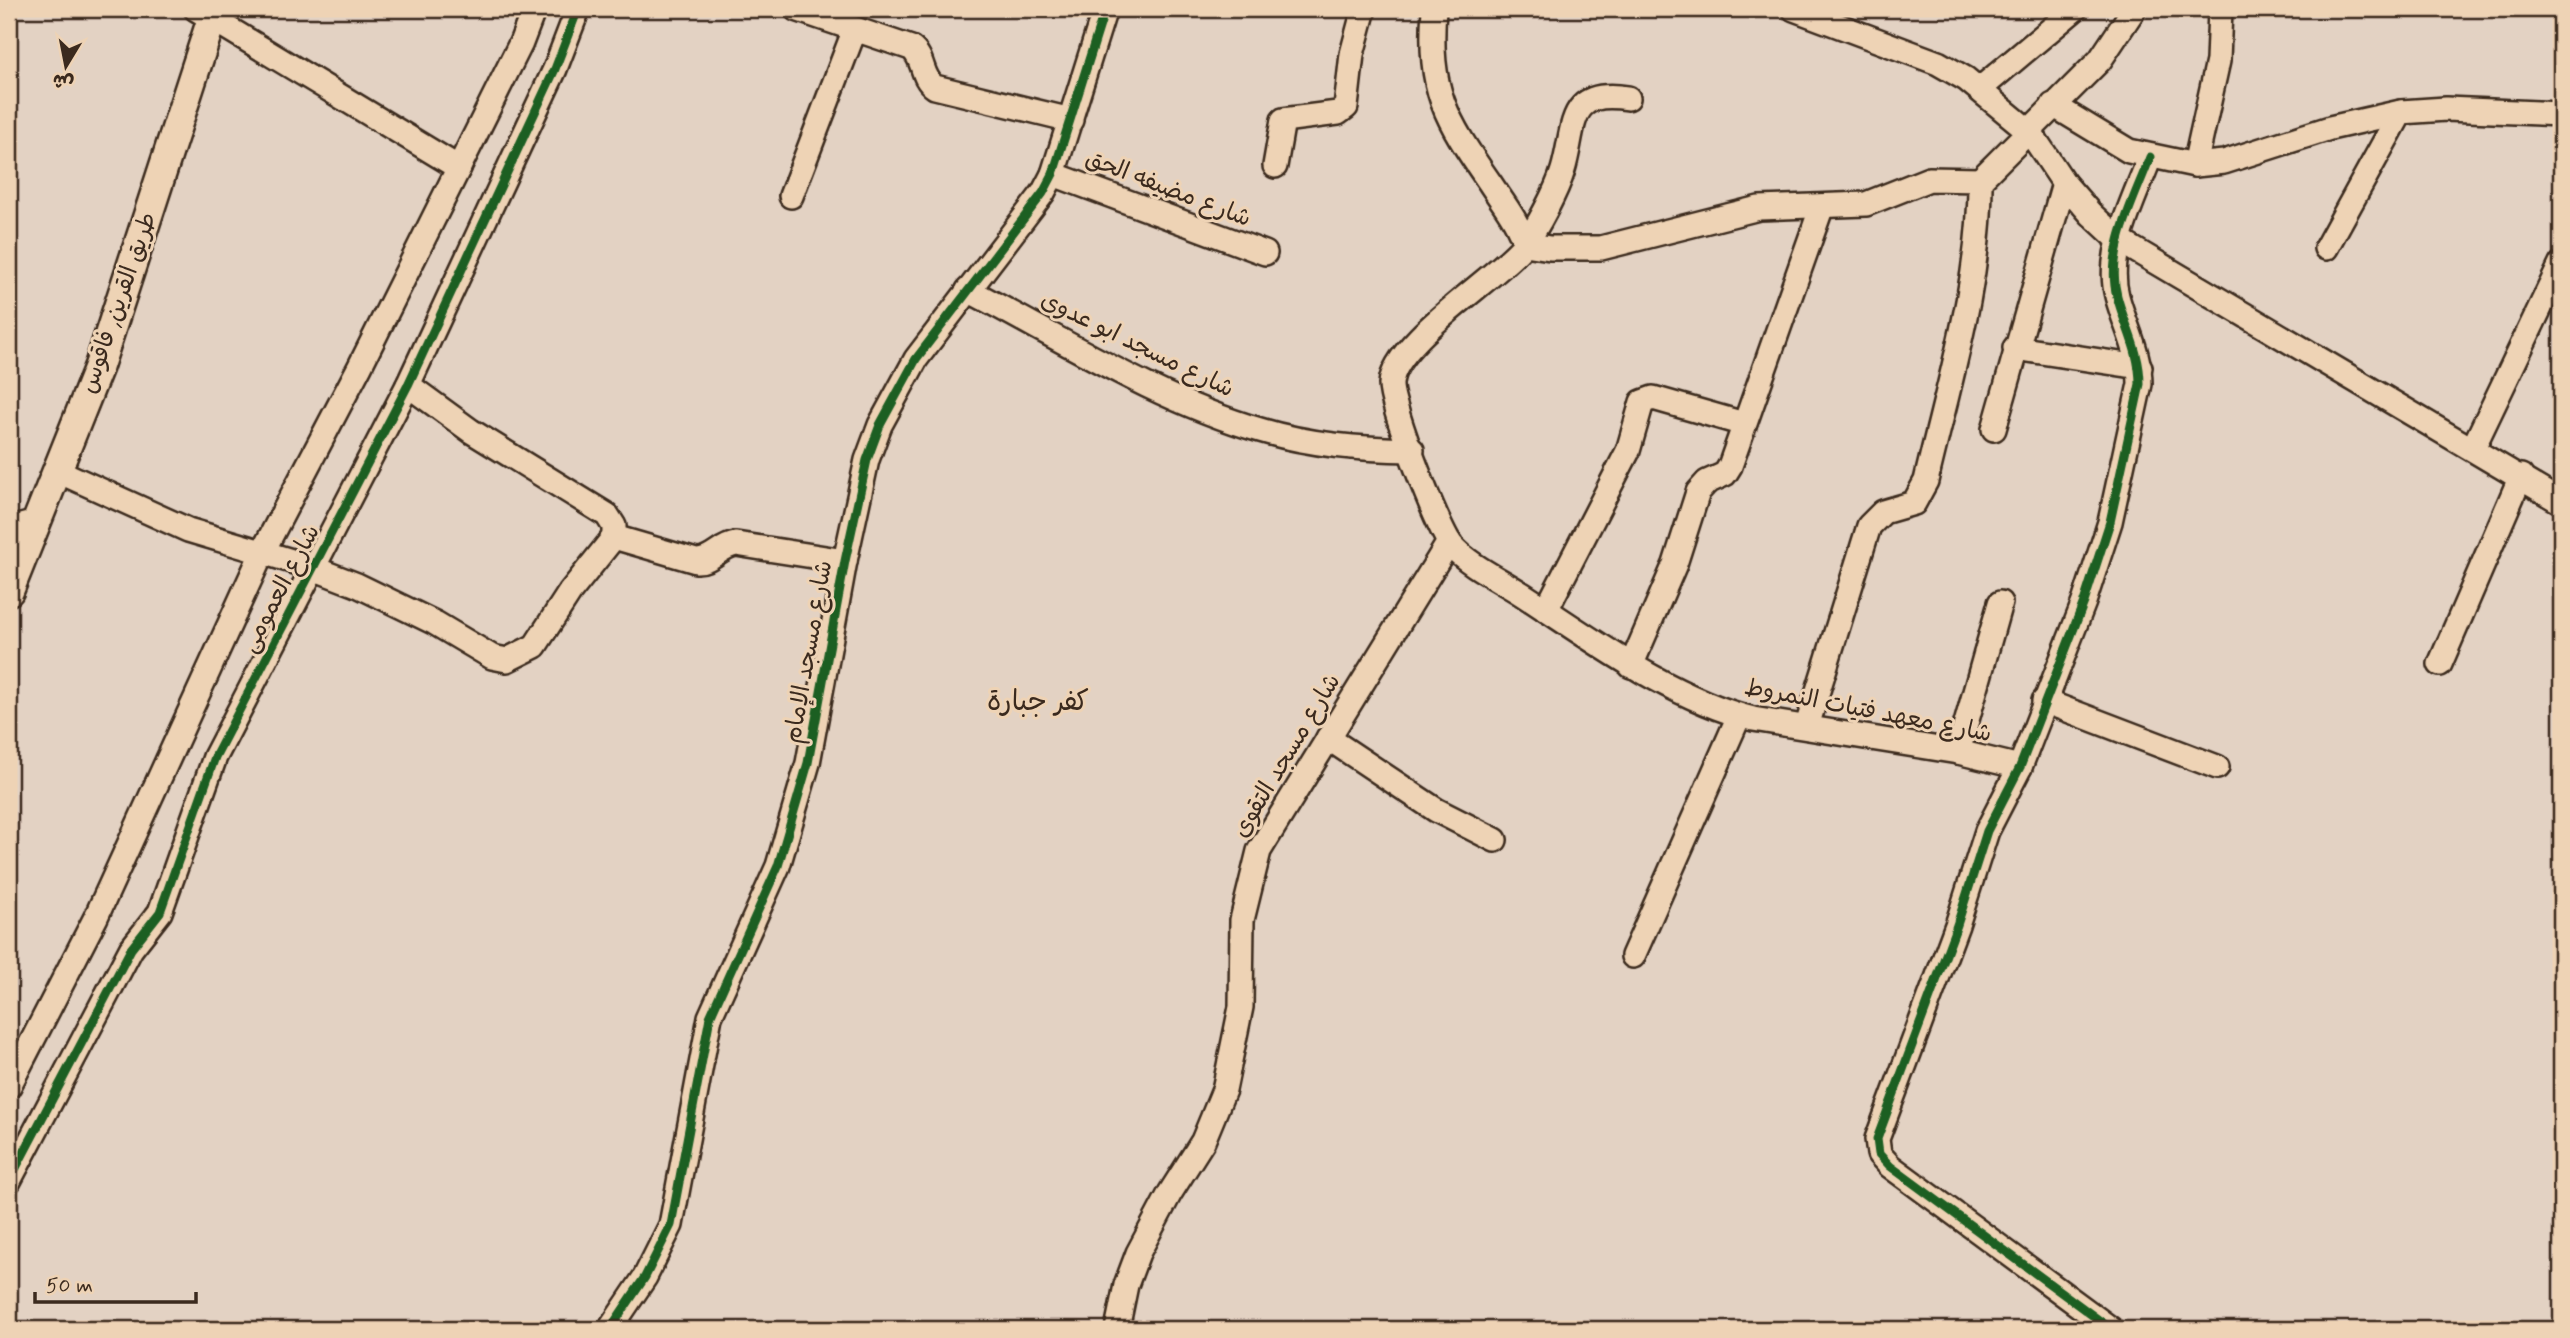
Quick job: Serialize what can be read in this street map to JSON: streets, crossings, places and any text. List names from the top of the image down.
{
  "streets": {
    "street": [
      "شارع مضيفه الحق",
      "طريق القرين, فاقوس",
      "شارع مسجد ابو عدوى",
      "شارع العمومى",
      "شارع مسجد الإمام",
      "شارع معهد فتيات النمروط",
      "شارع مسجد التقوى"
    ]
  },
  "crossings": [
    ["شارع مضيفه الحق", "شارع مسجد الإمام"],
    ["شارع مسجد ابو عدوى", "شارع مسجد الإمام"],
    ["شارع مسجد ابو عدوى", "شارع معهد فتيات النمروط"],
    ["شارع معهد فتيات النمروط", "شارع مسجد التقوى"]
  ],
  "districts": ["كفر جبارة"],
  "scale_bar": "50 m",
  "north": "bottom"
}
